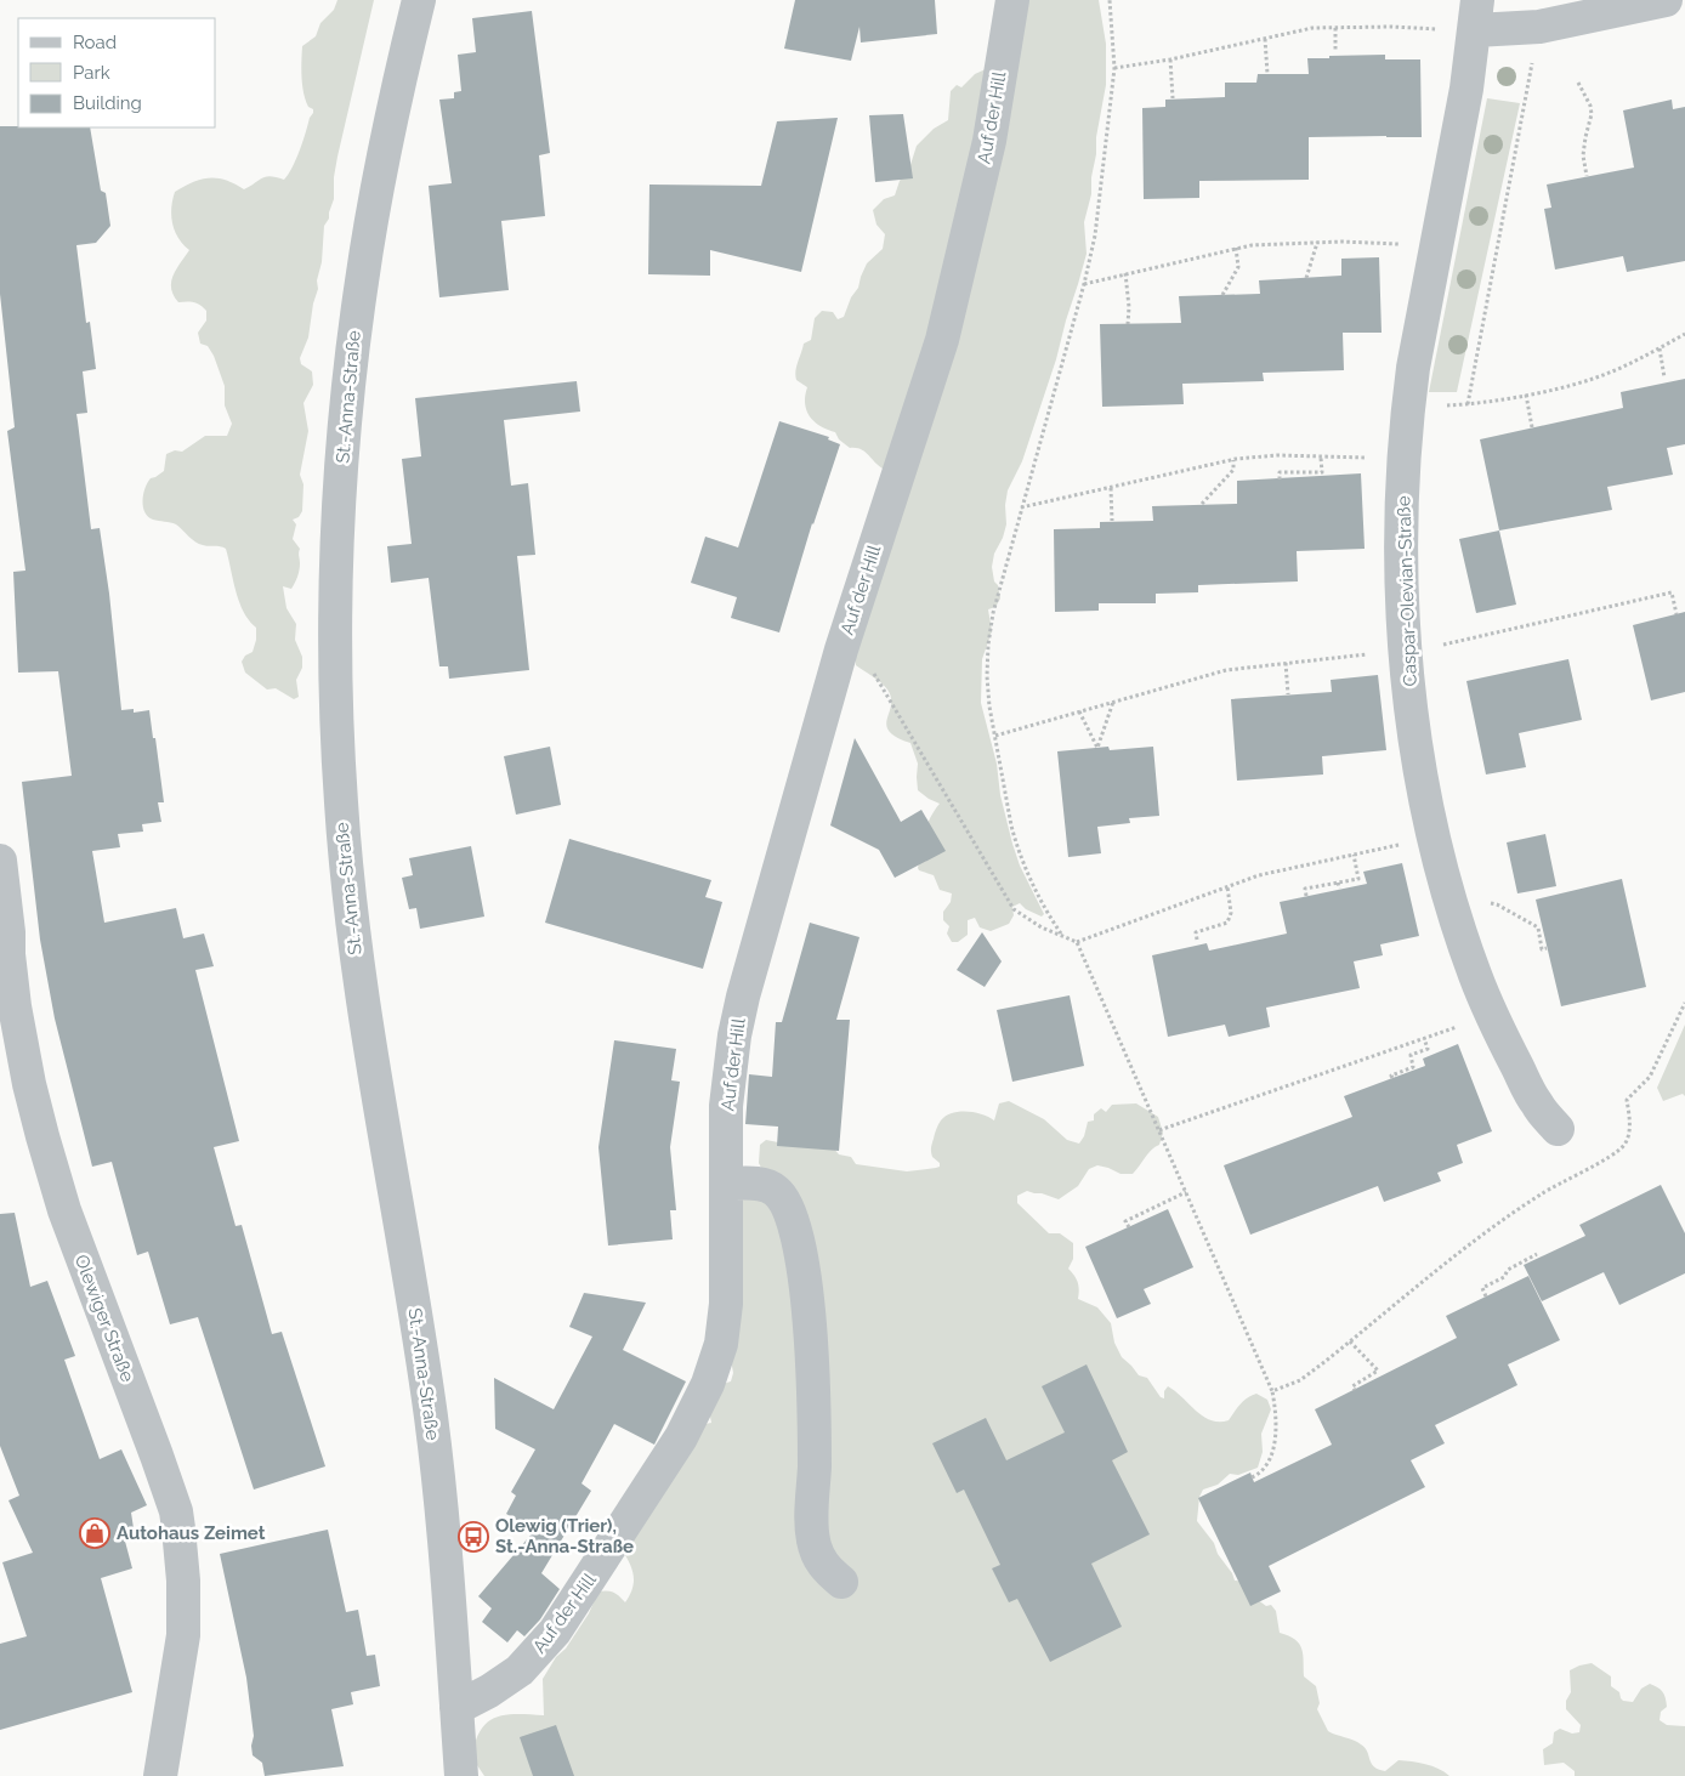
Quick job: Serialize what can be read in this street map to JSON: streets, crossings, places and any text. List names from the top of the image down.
{
  "streets": {
    "street": [
      "Auf der Hill",
      "St.-Anna-Straße",
      "Caspar-Olevian-Straße",
      "Olewiger Straße"
    ]
  },
  "crossings": [
    ["Auf der Hill", "St.-Anna-Straße"]
  ],
  "places": {
    "shop": ["Autohaus Zeimet"],
    "bus stop": ["Olewig (Trier), St.-Anna-Straße"]
  },
  "legend": ["Road", "Park", "Building"]
}
